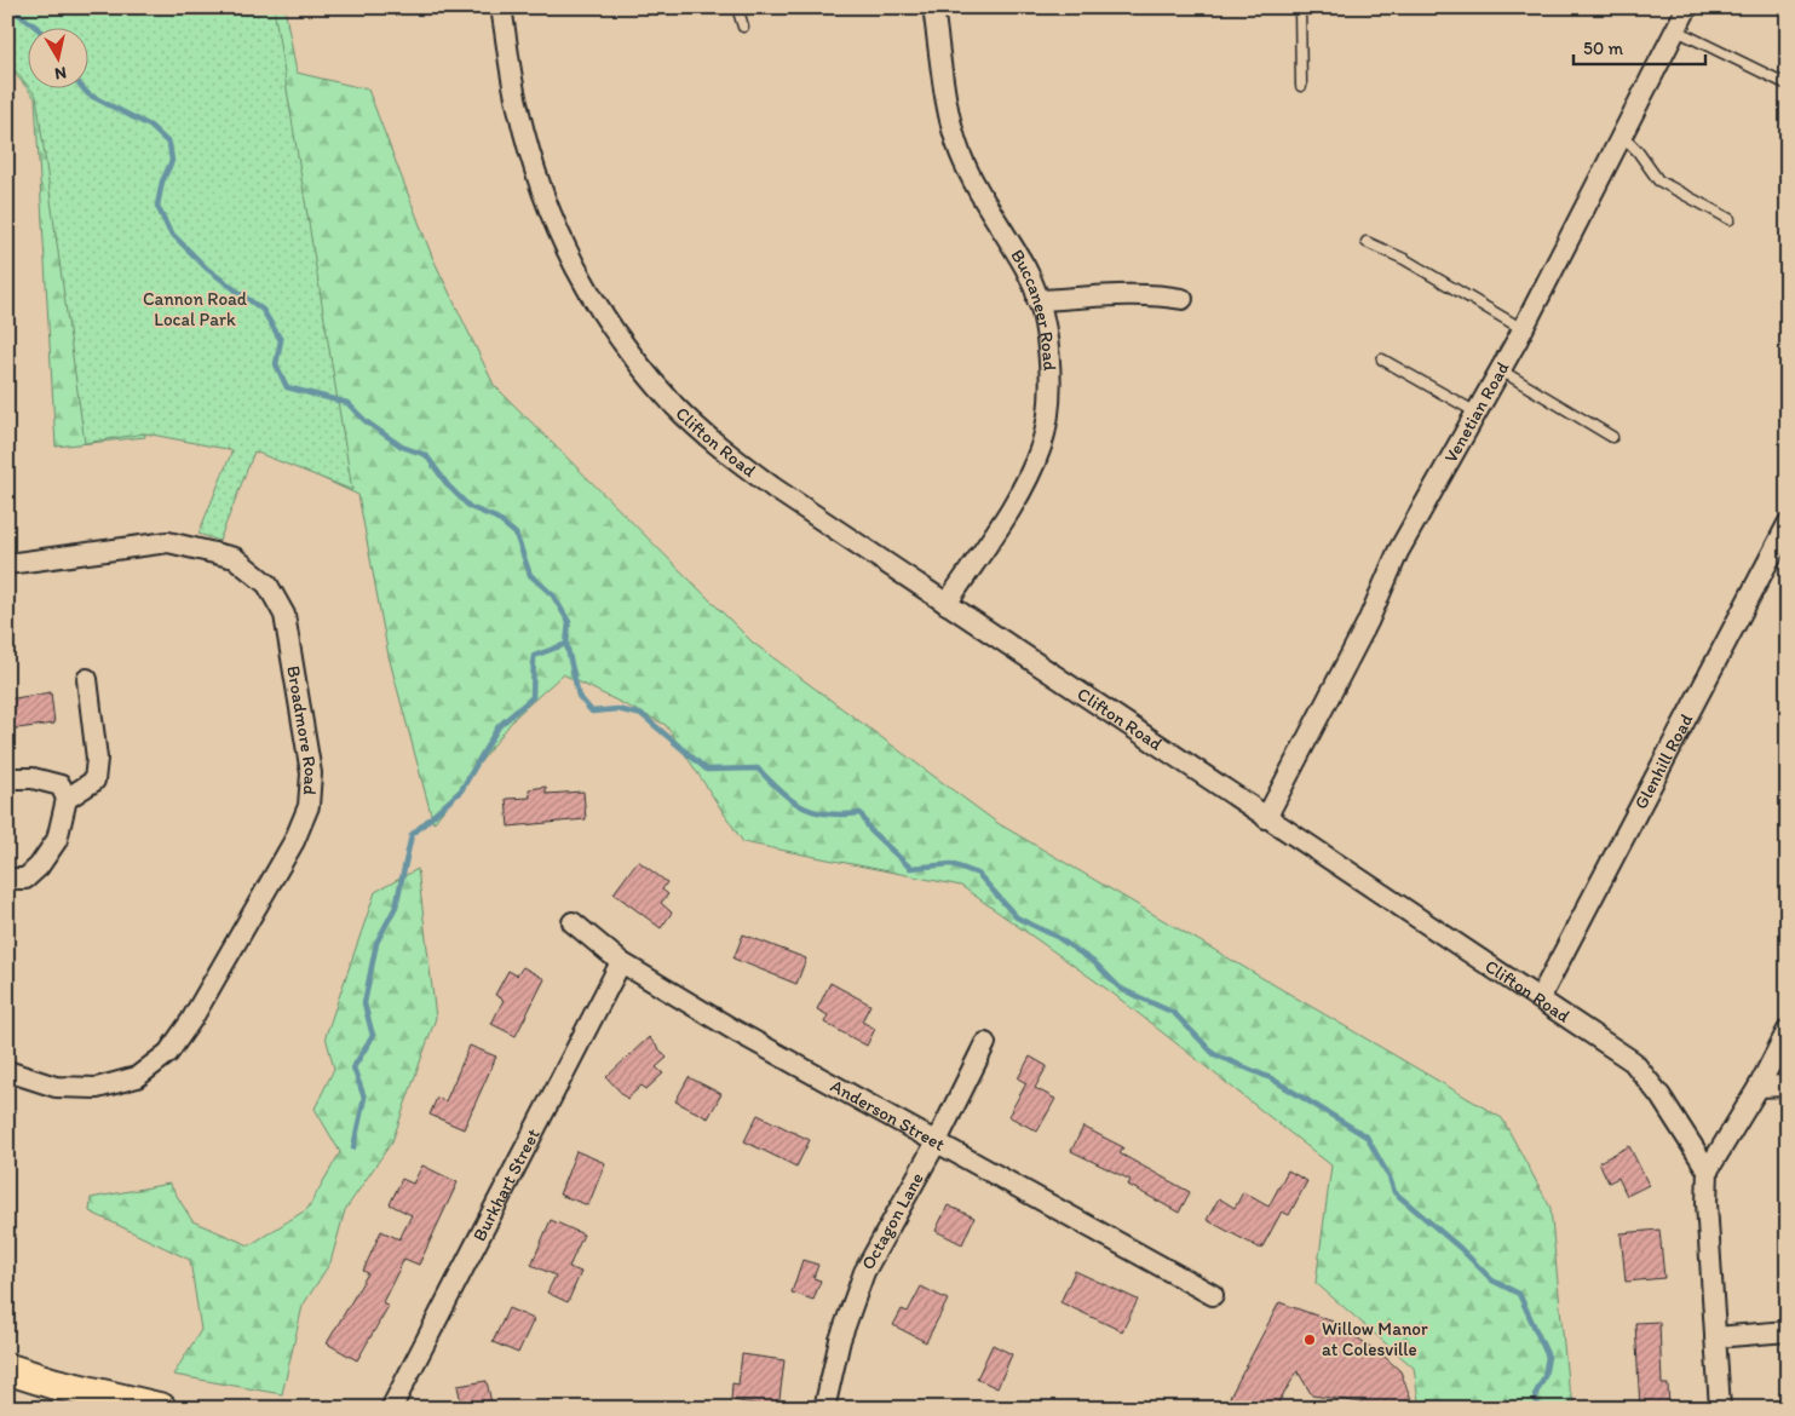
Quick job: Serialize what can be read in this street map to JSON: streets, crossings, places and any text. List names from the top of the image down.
{
  "streets": {
    "street": [
      "Buccaneer Road",
      "Venetian Road",
      "Clifton Road",
      "Broadmore Road",
      "Glenhill Road",
      "Anderson Street",
      "Burkhart Street",
      "Octagon Lane"
    ]
  },
  "crossings": [
    ["Buccaneer Road", "Clifton Road"],
    ["Venetian Road", "Clifton Road"],
    ["Clifton Road", "Glenhill Road"],
    ["Anderson Street", "Burkhart Street"],
    ["Anderson Street", "Octagon Lane"]
  ],
  "parks": ["Cannon Road Local Park"],
  "places": ["Willow Manor at Colesville"],
  "scale_bar": "50 m",
  "north": "bottom"
}
